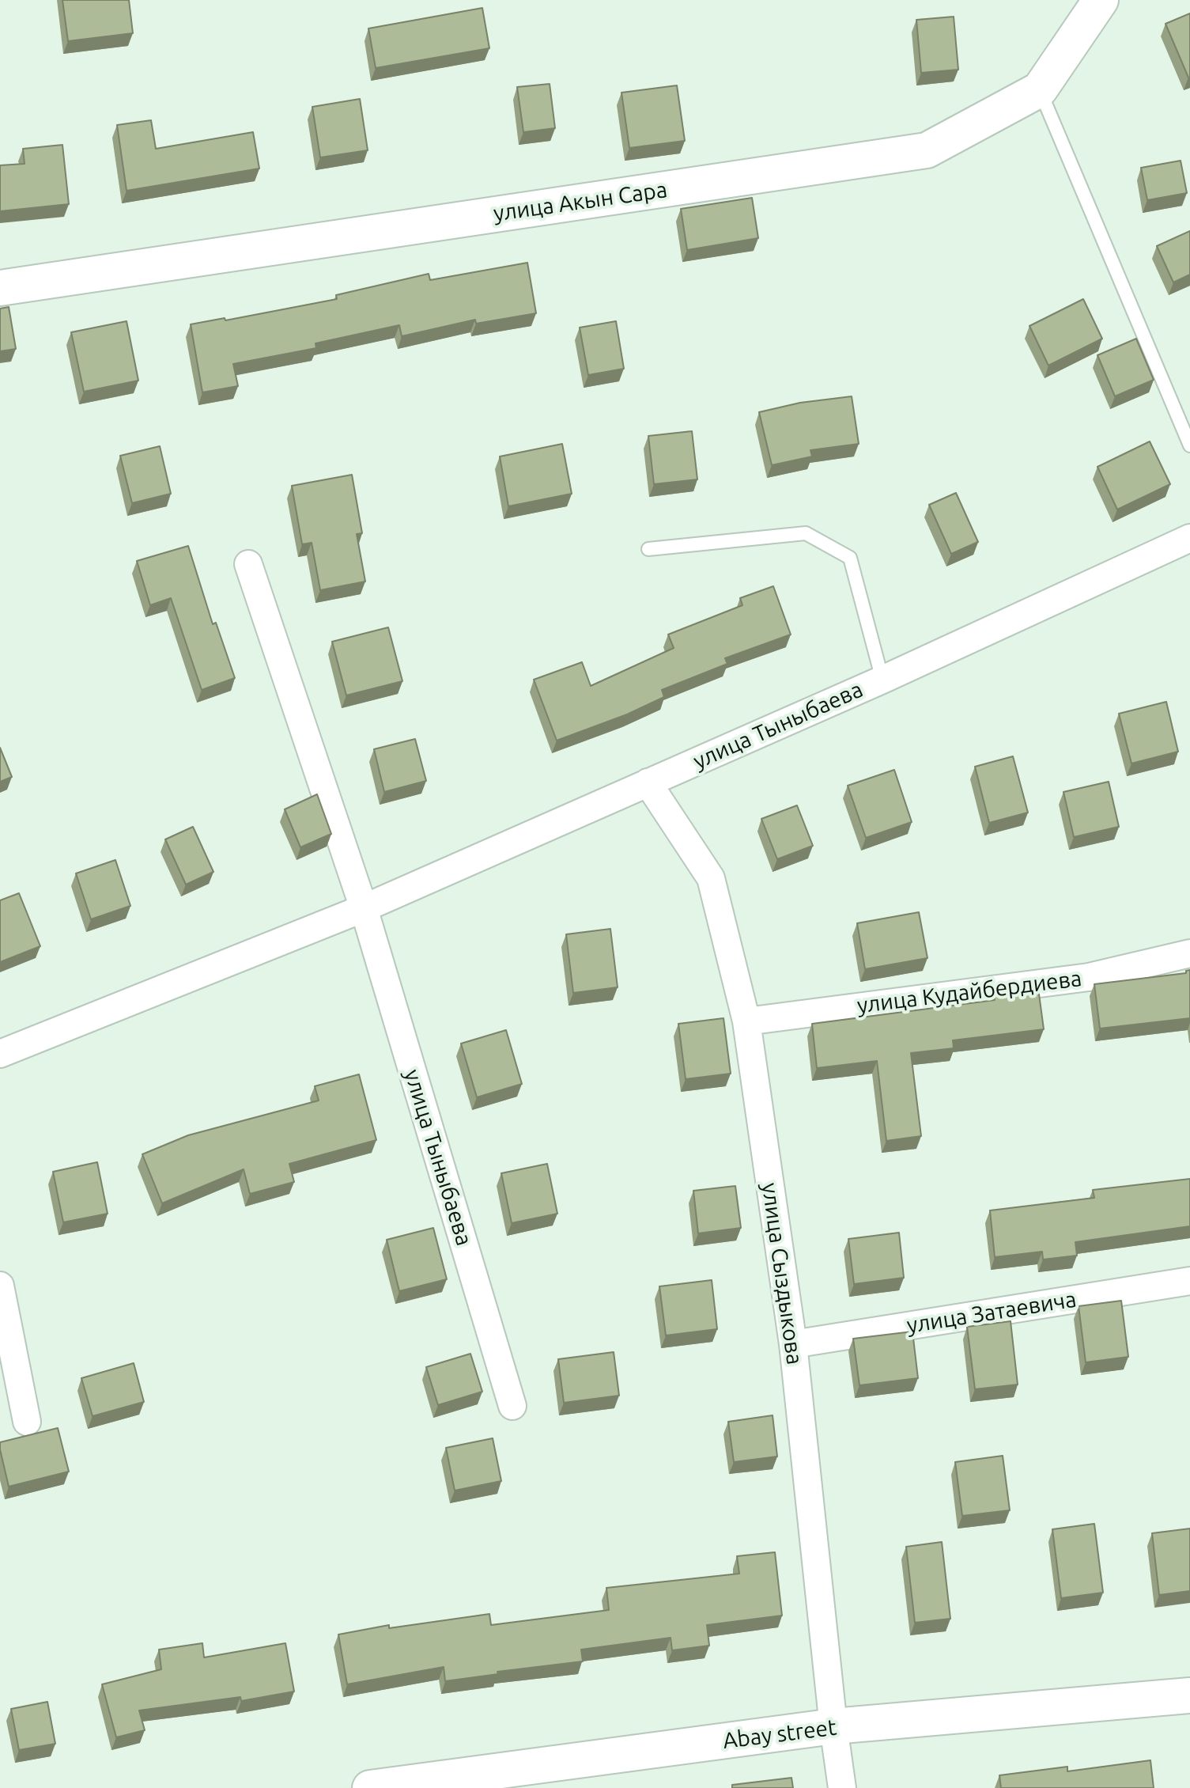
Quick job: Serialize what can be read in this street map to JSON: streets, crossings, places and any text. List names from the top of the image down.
{
  "streets": {
    "street": [
      "улица Акын Сара",
      "улица Тыныбаева",
      "улица Кудайбердиева",
      "улица Сыздыкова",
      "улица Затаевича",
      "Abay street"
    ]
  },
  "crossings": [
    ["улица Тыныбаева", "улица Сыздыкова"],
    ["улица Кудайбердиева", "улица Сыздыкова"],
    ["улица Сыздыкова", "улица Затаевича"],
    ["улица Сыздыкова", "Abay street"]
  ]
}
